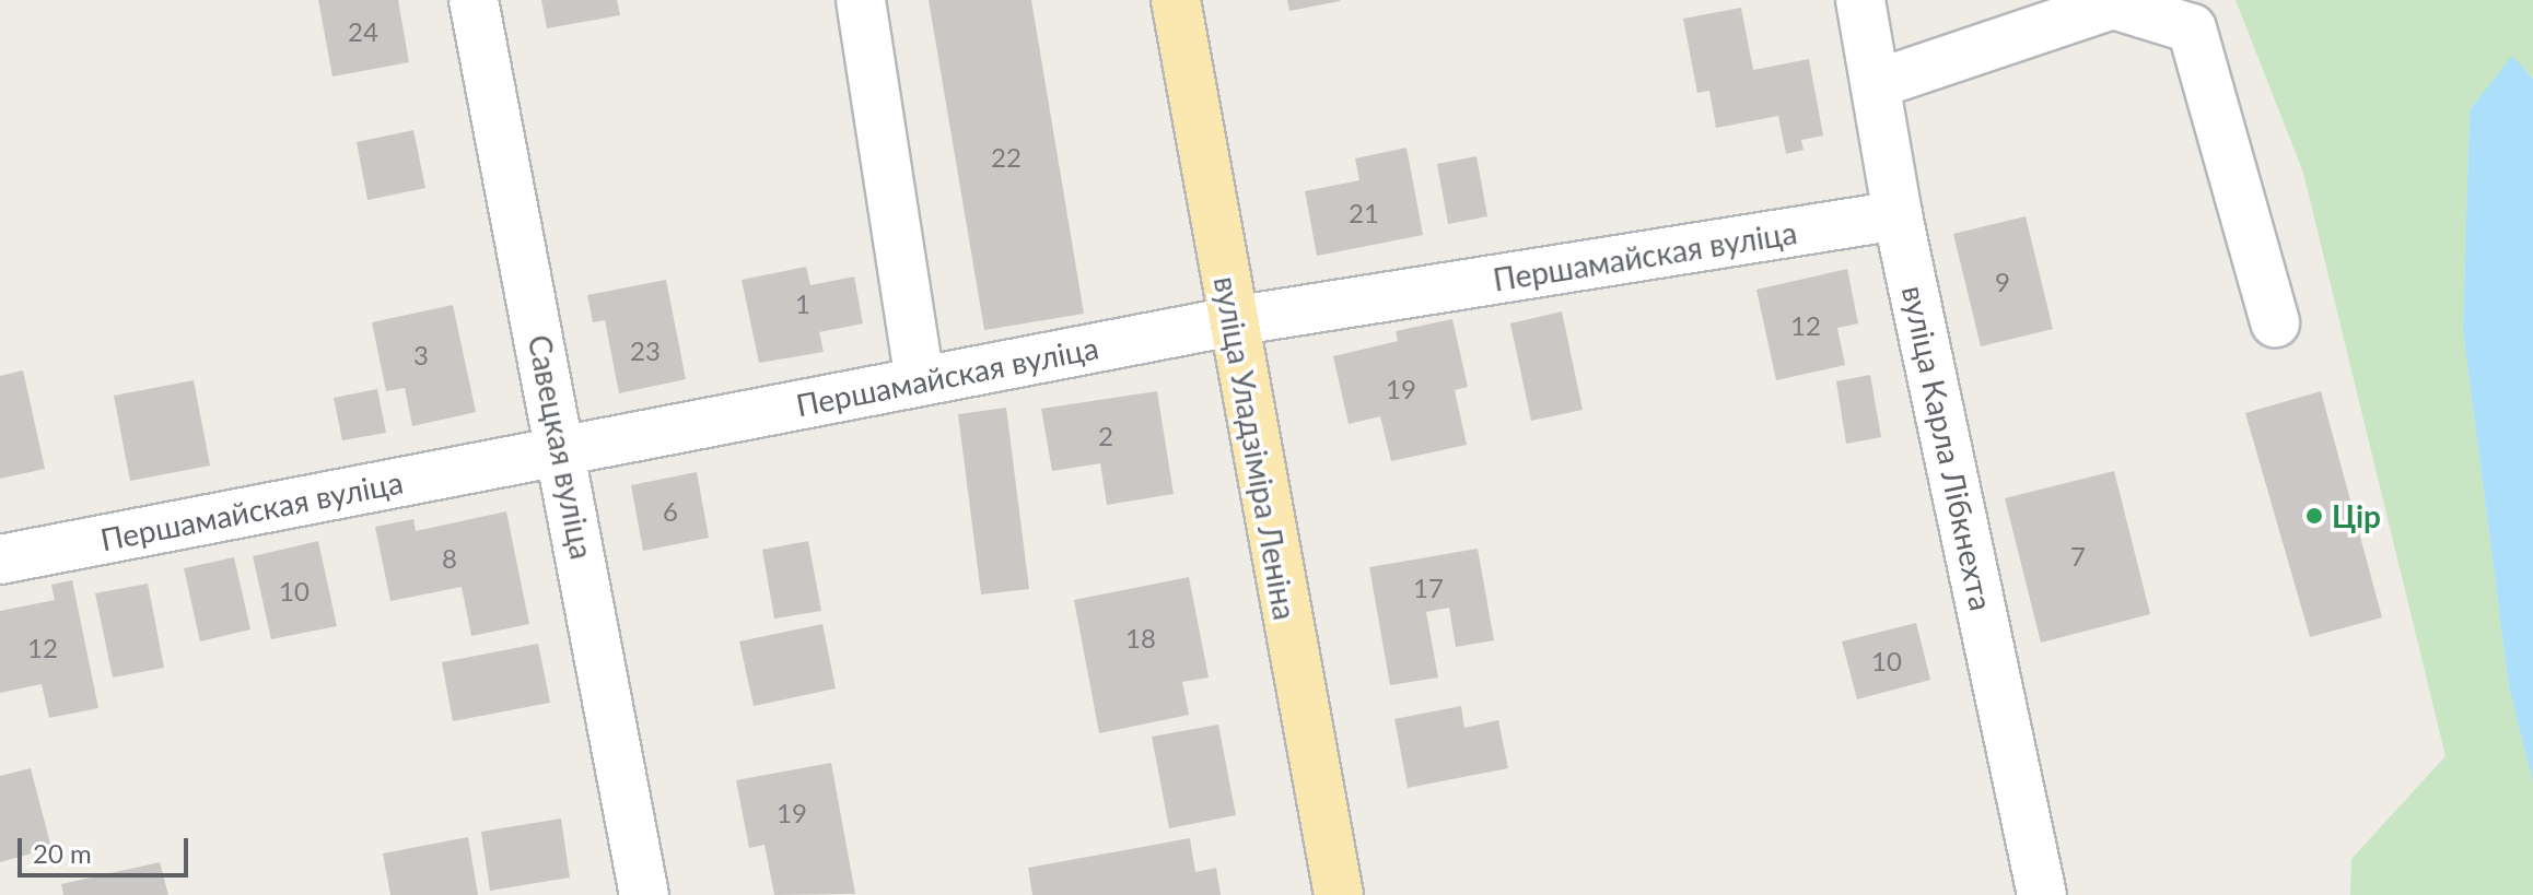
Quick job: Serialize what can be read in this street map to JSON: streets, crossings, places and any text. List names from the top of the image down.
{
  "streets": {
    "main road": ["вуліца Уладзіміра Леніна"],
    "street": ["Першамайская вуліца", "Савецкая вуліца", "вуліца Карла Лібкнехта"]
  },
  "crossings": [
    ["Першамайская вуліца", "Савецкая вуліца"],
    ["Першамайская вуліца", "вуліца Уладзіміра Леніна"],
    ["Першамайская вуліца", "вуліца Карла Лібкнехта"]
  ],
  "places": ["Цір"],
  "house_numbers": [
    "24",
    "22",
    "21",
    "9",
    "1",
    "12",
    "23",
    "3",
    "19",
    "2",
    "6",
    "7",
    "8",
    "17",
    "10",
    "18",
    "12",
    "10",
    "19"
  ],
  "scale_bar": "20 m"
}
